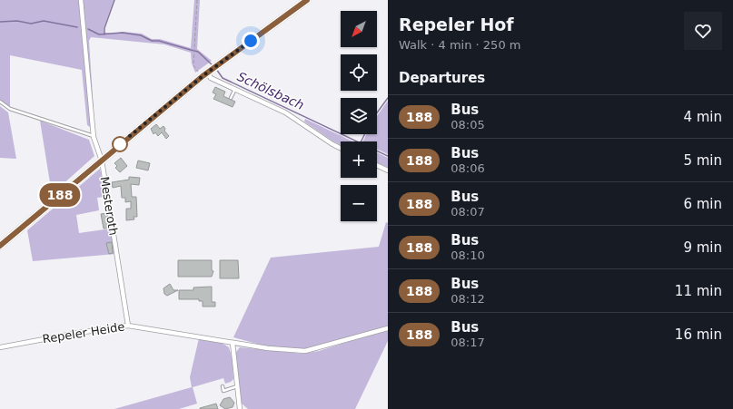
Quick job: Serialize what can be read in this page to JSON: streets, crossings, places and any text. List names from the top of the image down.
{
  "streets": {
    "street": ["Mesteroth", "Repeler Heide"]
  },
  "crossings": [
    ["Mesteroth", "Repeler Heide"]
  ],
  "water": ["Schölsbach"],
  "lines": ["bus line 188"],
  "north": "bottom left",
  "page": {
    "on_map": "188",
    "heading": [
      ["Repeler Hof", "Walk · 4 min · 250 m"],
      "Departures"
    ],
    "map_buttons": ["+", "−"],
    "list": [
      {
        "mark": "188",
        "name": "Bus",
        "note": "08:05",
        "value": "4 min"
      },
      {
        "mark": "188",
        "name": "Bus",
        "note": "08:06",
        "value": "5 min"
      },
      {
        "mark": "188",
        "name": "Bus",
        "note": "08:07",
        "value": "6 min"
      },
      {
        "mark": "188",
        "name": "Bus",
        "note": "08:10",
        "value": "9 min"
      },
      {
        "mark": "188",
        "name": "Bus",
        "note": "08:12",
        "value": "11 min"
      },
      {
        "mark": "188",
        "name": "Bus",
        "note": "08:17",
        "value": "16 min"
      }
    ]
  }
}
